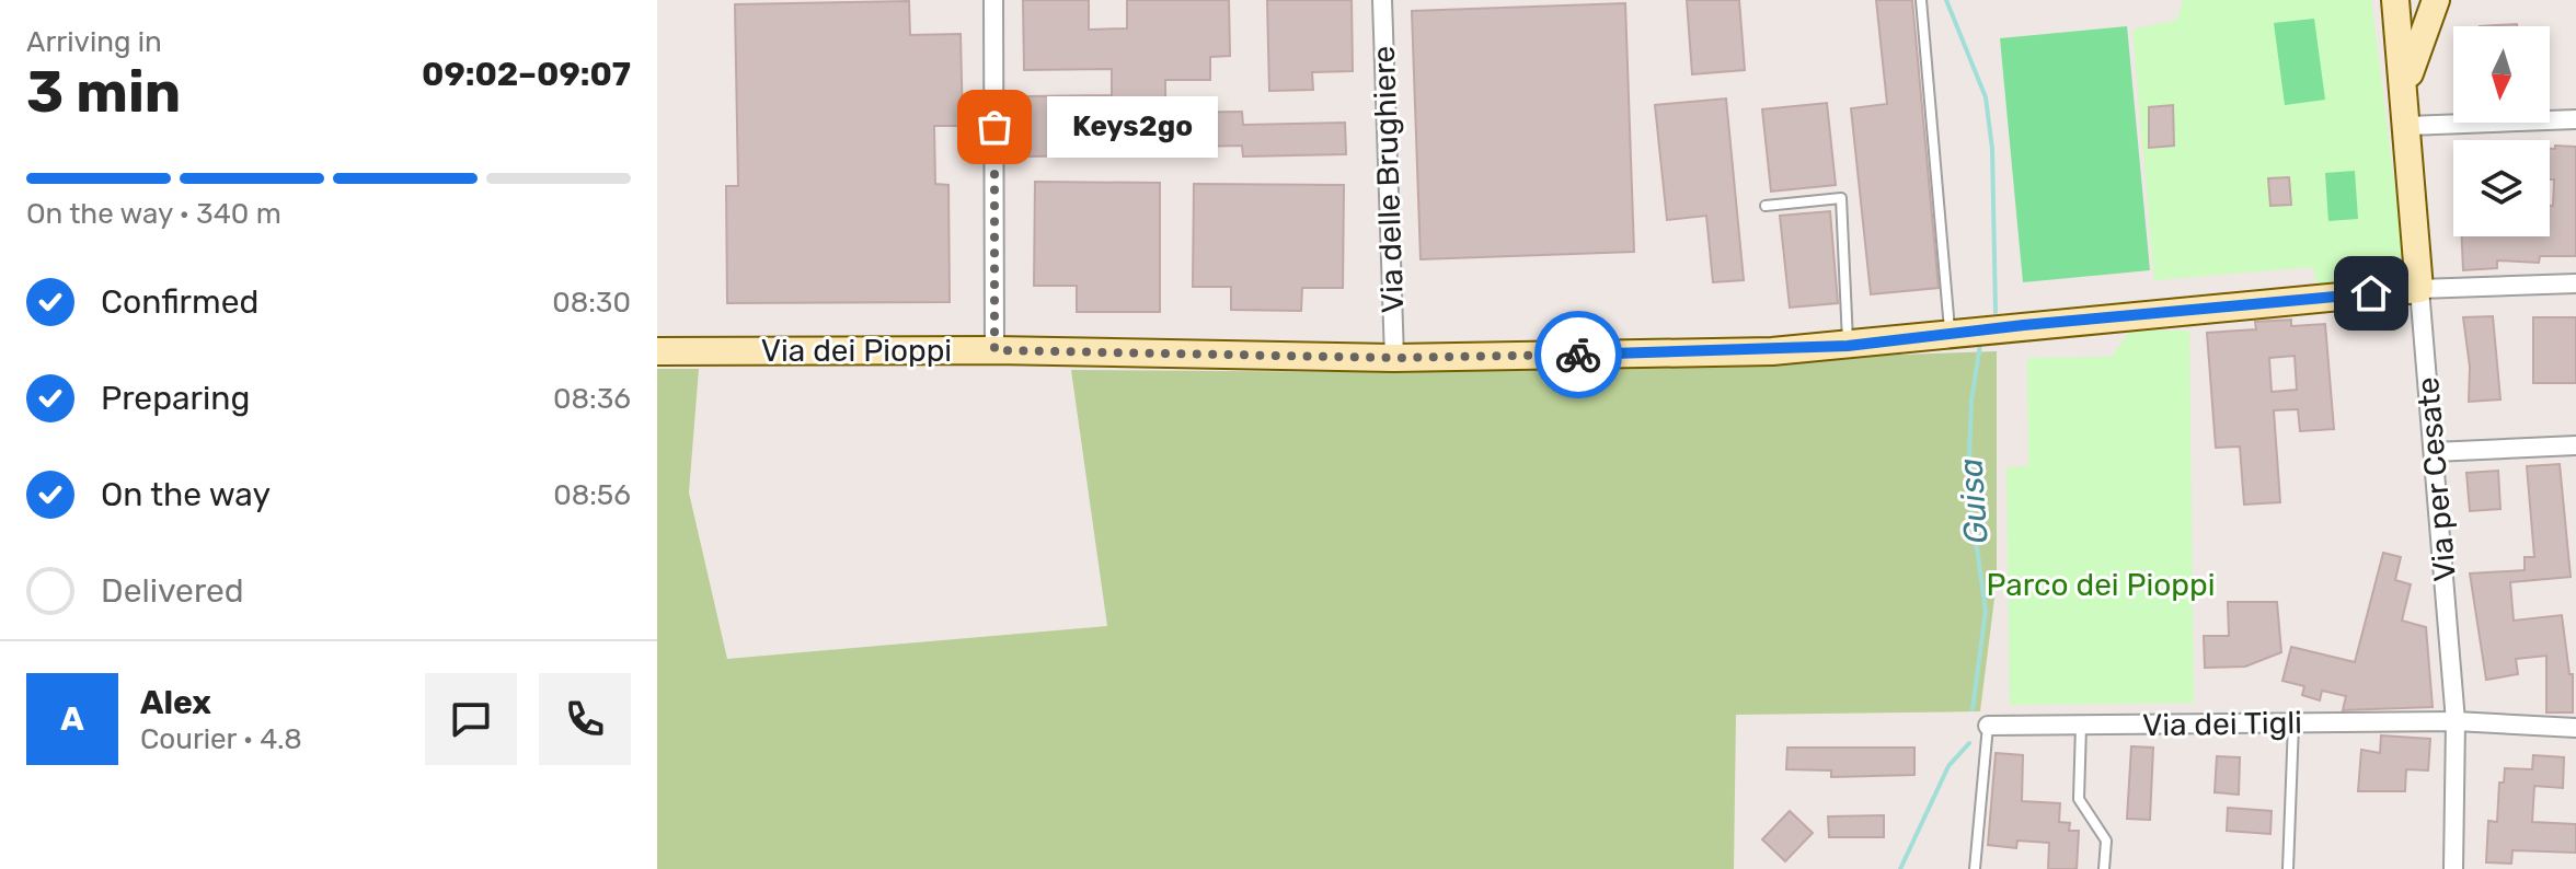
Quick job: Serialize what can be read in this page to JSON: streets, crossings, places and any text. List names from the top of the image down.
{
  "streets": {
    "street": [
      "Via delle Brughiere",
      "Via dei Pioppi",
      "Via per Cesate",
      "Via dei Tigli"
    ]
  },
  "crossings": [
    ["Via delle Brughiere", "Via dei Pioppi"],
    ["Via dei Pioppi", "Via per Cesate"],
    ["Via per Cesate", "Via dei Tigli"]
  ],
  "water": ["Guisa"],
  "parks": ["Parco dei Pioppi"],
  "places": ["Keys2go"],
  "north": "bottom",
  "page": {
    "heading": ["3 min", "Arriving in", "09:02–09:07"],
    "panel": ["Alex", "Courier · 4.8"],
    "bubble": "Keys2go",
    "bar": "On the way · 340 m",
    "list": [
      ["Confirmed", "08:30"],
      ["Preparing", "08:36"],
      ["On the way", "08:56"],
      "Delivered"
    ],
    "round": "A"
  }
}
